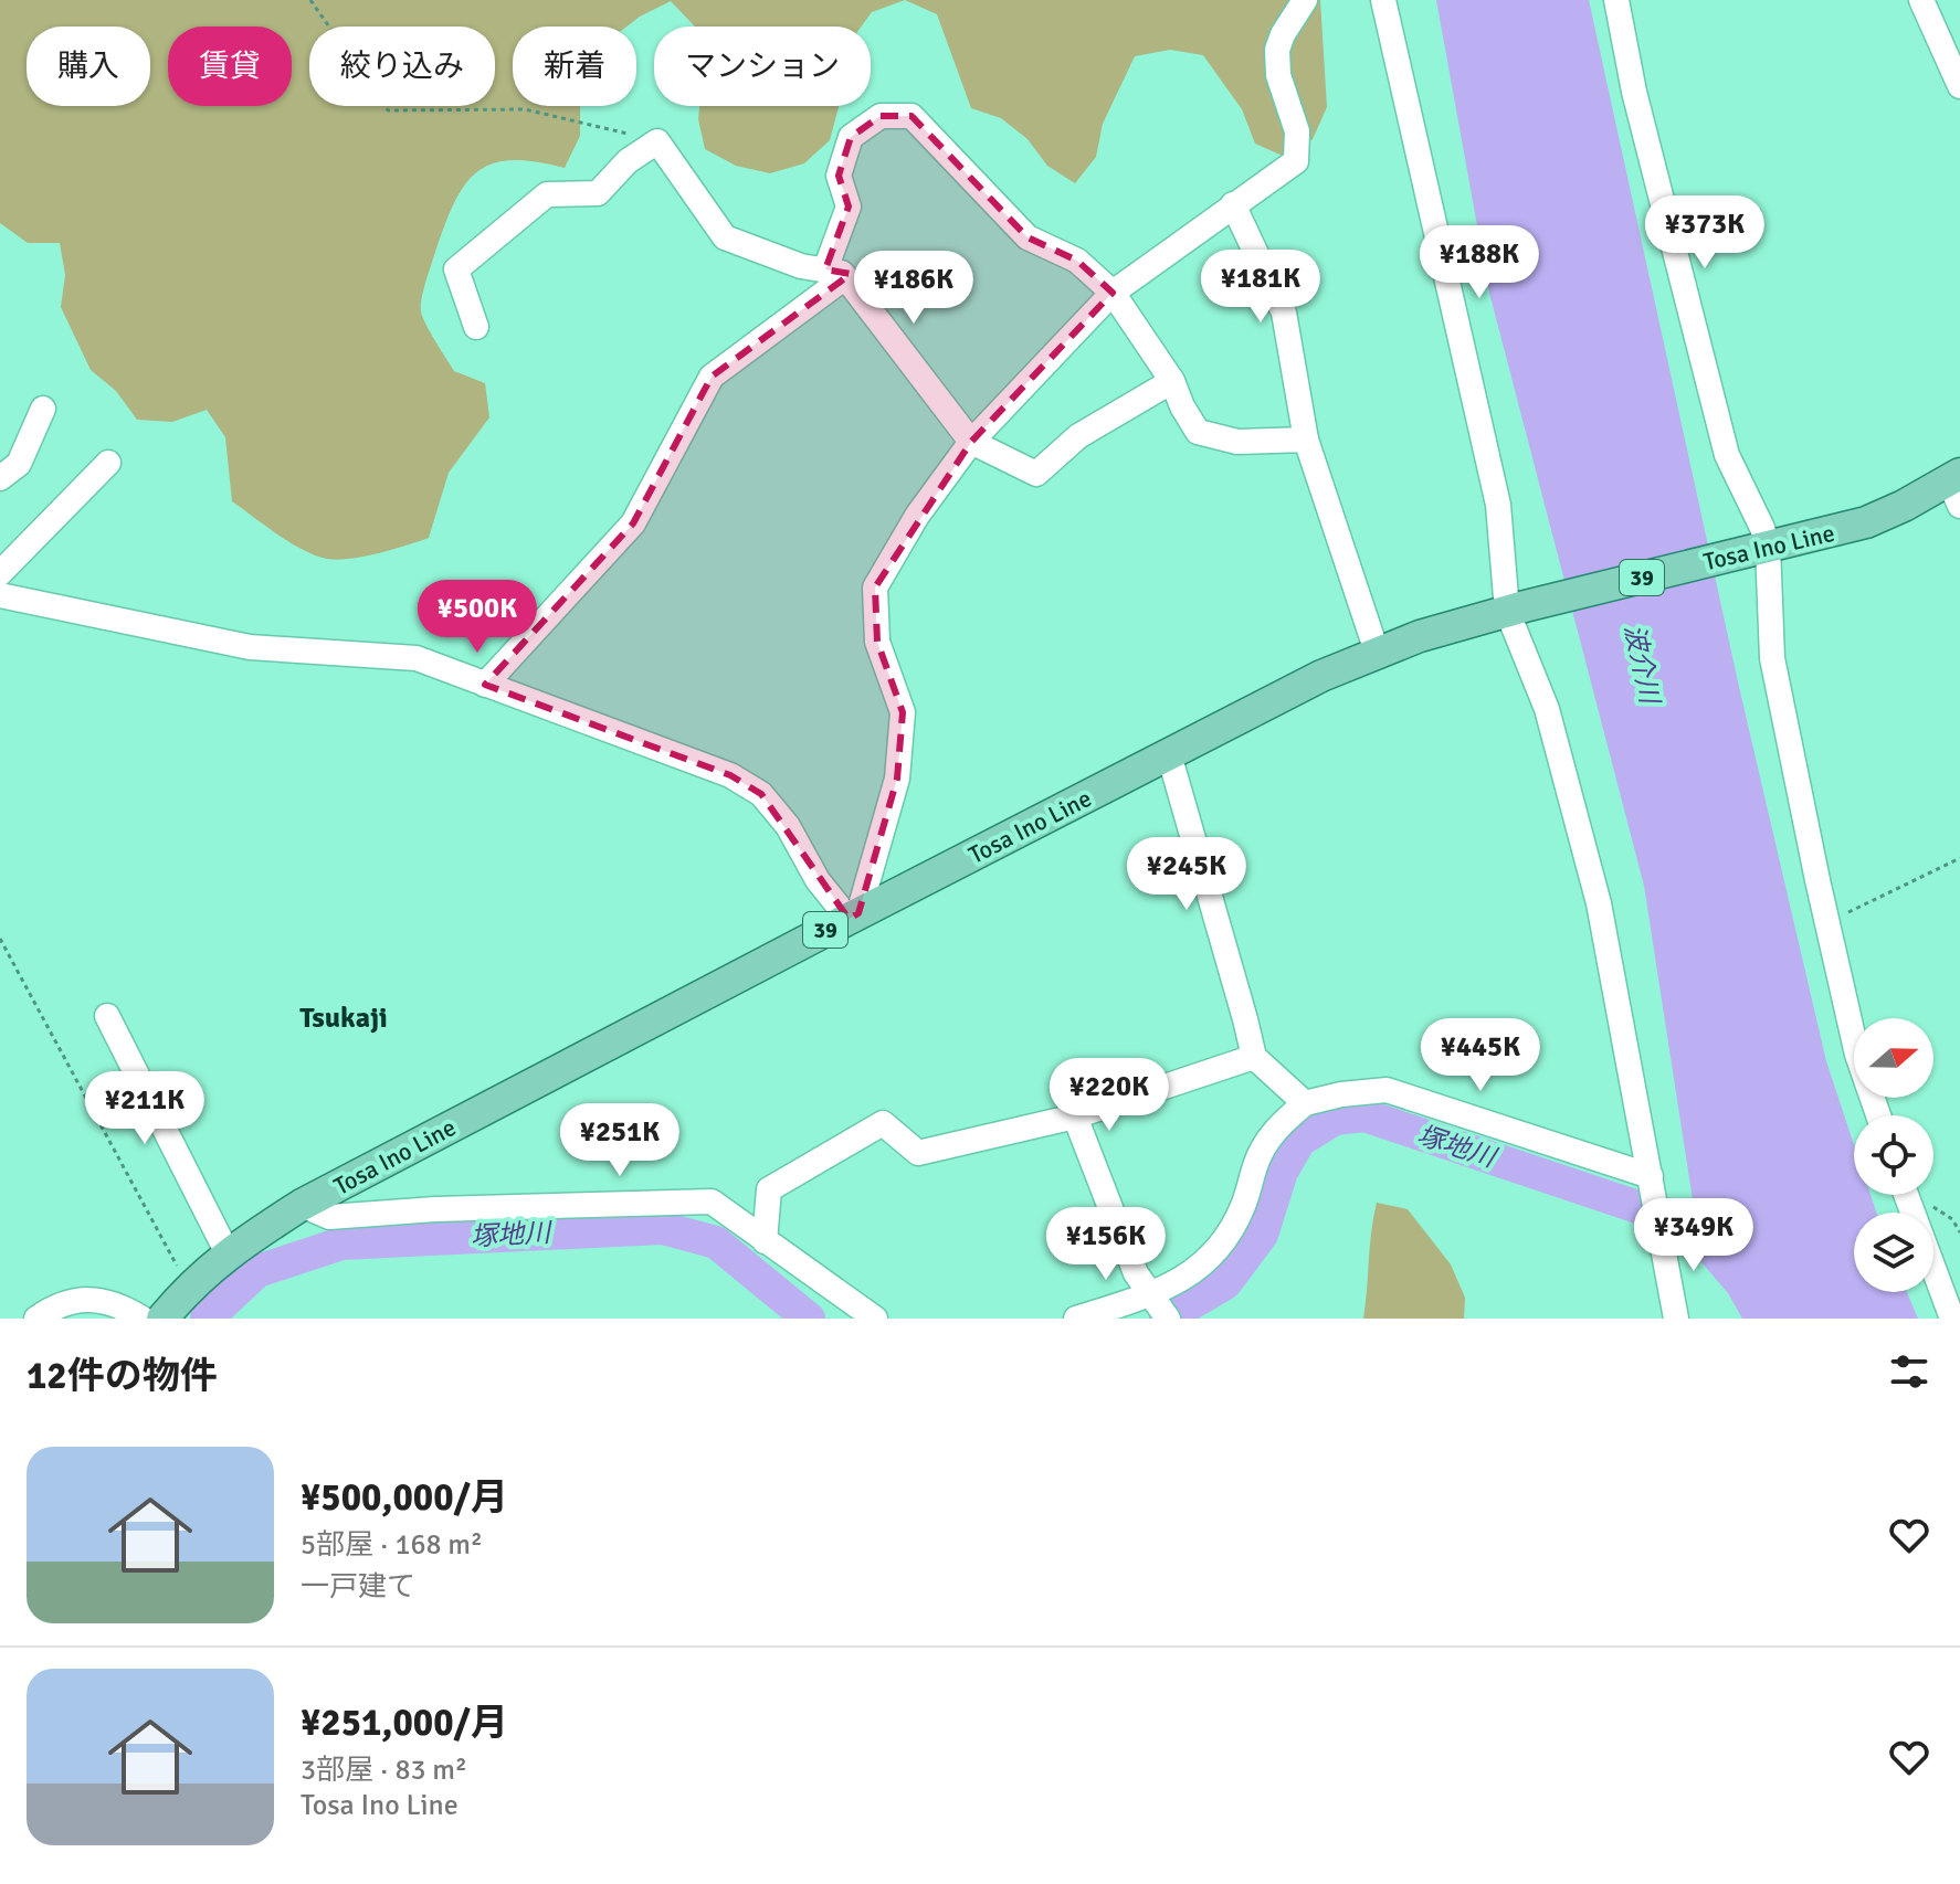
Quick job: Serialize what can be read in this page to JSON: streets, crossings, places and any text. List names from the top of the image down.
{
  "streets": {
    "main road": ["Tosa Ino Line", "39"]
  },
  "districts": ["Tsukaji"],
  "water": ["波介川", "塚地川"],
  "north": "right",
  "page": {
    "chip": [
      "購入",
      "賃貸",
      "絞り込み",
      "新着",
      "マンション"
    ],
    "price": [
      "¥373K",
      "¥188K",
      "¥181K",
      "¥186K",
      "¥500K",
      "¥245K",
      "¥445K",
      "¥220K",
      "¥211K",
      "¥251K",
      "¥349K",
      "¥156K"
    ],
    "heading": "12件の物件",
    "list": [
      {
        "name": "¥500,000/月",
        "note": "5部屋 · 168 m² · 一戸建て"
      },
      {
        "name": "¥251,000/月",
        "note": "3部屋 · 83 m² · Tosa Ino Line"
      }
    ]
  }
}
